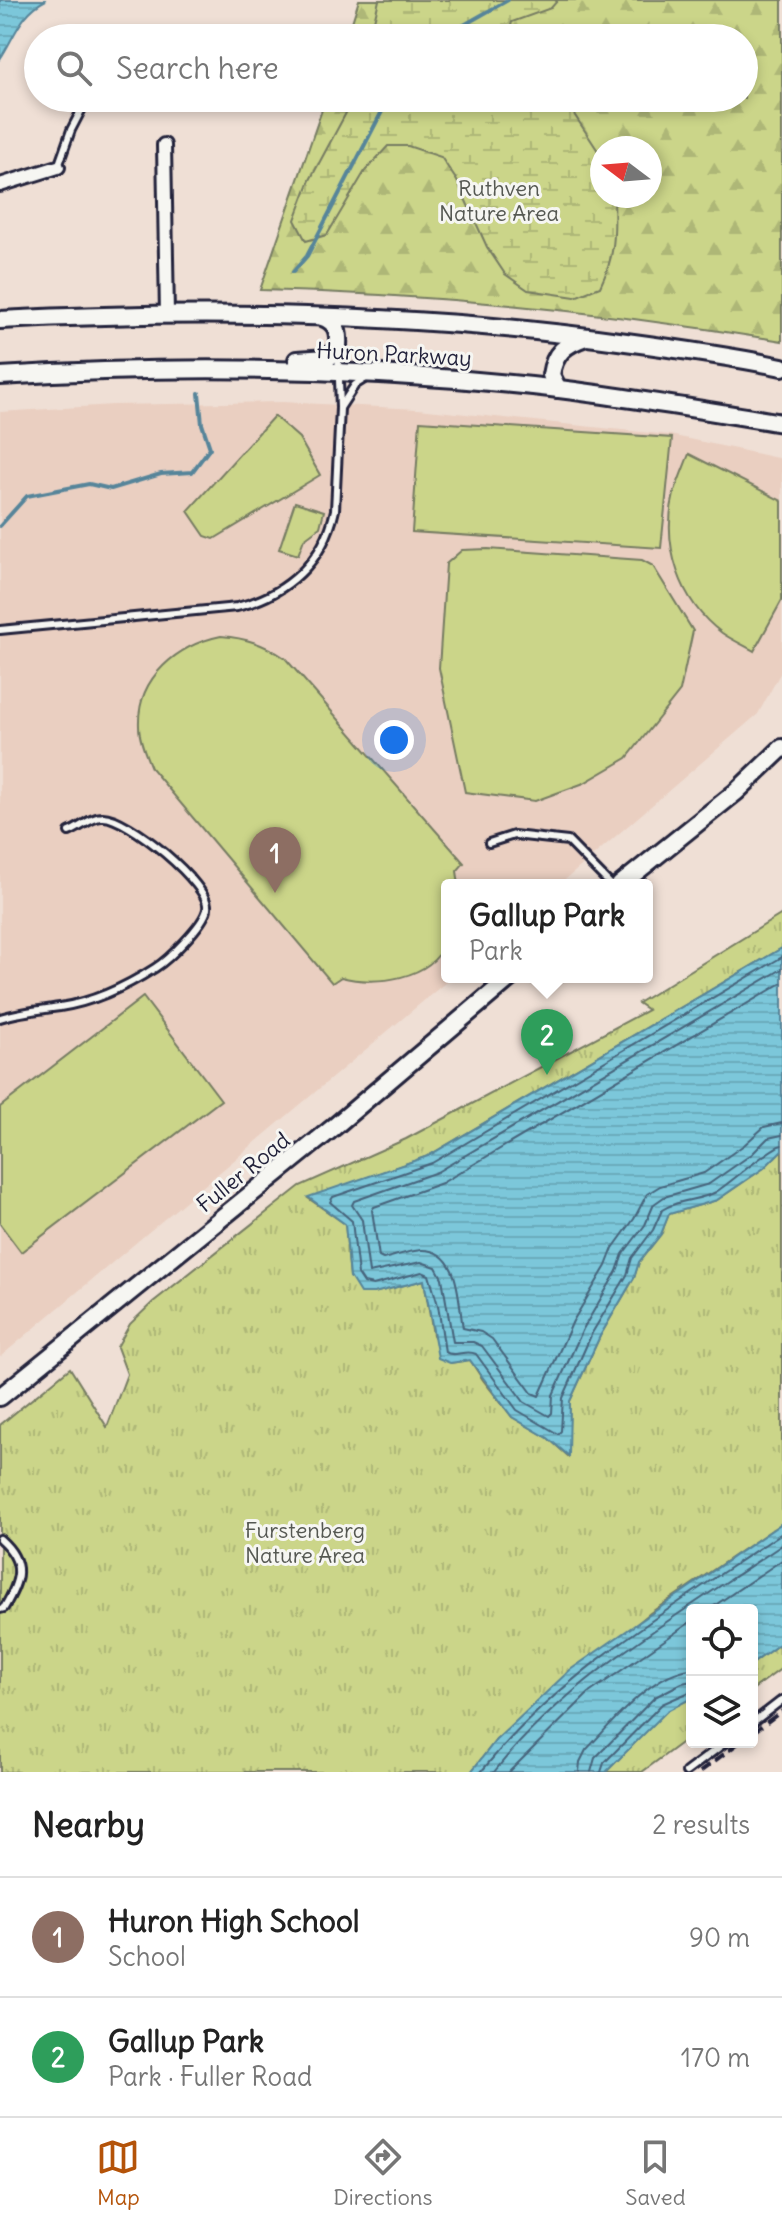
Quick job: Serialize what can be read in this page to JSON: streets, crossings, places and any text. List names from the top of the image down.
{
  "streets": {
    "main road": ["Huron Parkway", "Fuller Road"]
  },
  "parks": ["Ruthven Nature Area", "Furstenberg Nature Area"],
  "north": "left",
  "page": {
    "search": "Search here",
    "pins": ["1", "2"],
    "popup": ["Gallup Park", "Park"],
    "heading": ["Nearby", "2 results"],
    "list": [
      {
        "mark": "1",
        "name": "Huron High School",
        "note": "School",
        "value": "90 m"
      },
      {
        "mark": "2",
        "name": "Gallup Park",
        "note": "Park · Fuller Road",
        "value": "170 m"
      }
    ],
    "nav": ["Map", "Directions", "Saved"]
  }
}
